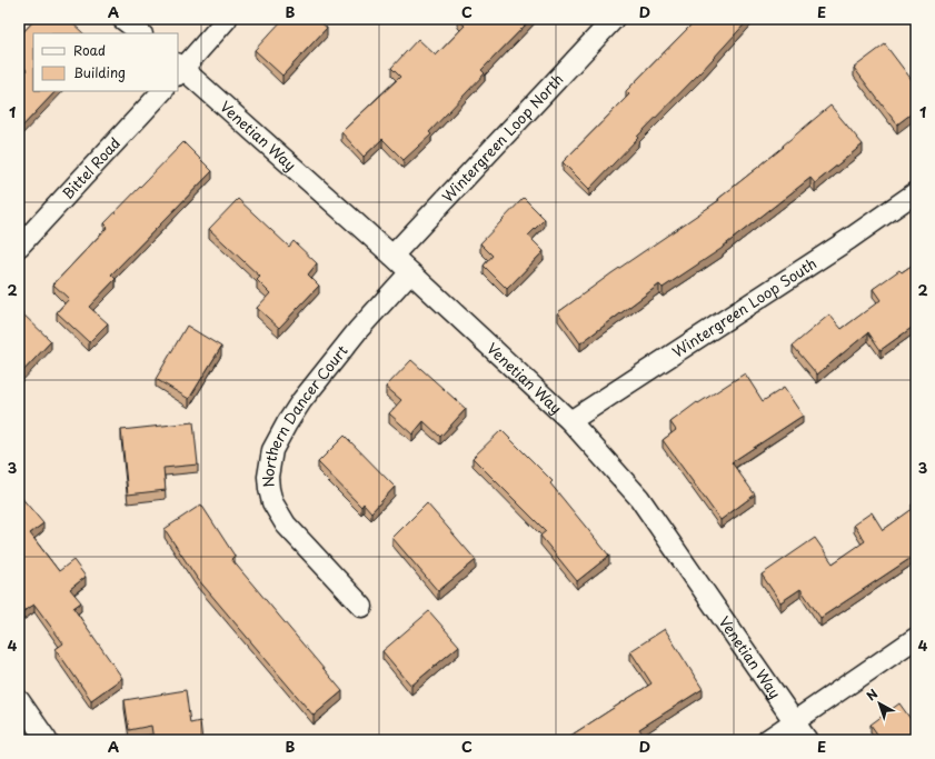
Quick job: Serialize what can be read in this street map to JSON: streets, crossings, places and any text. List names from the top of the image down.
{
  "streets": {
    "street": [
      "Venetian Way",
      "Wintergreen Loop North",
      "Bittel Road",
      "Wintergreen Loop South",
      "Northern Dancer Court"
    ]
  },
  "crossings": [
    ["Venetian Way", "Wintergreen Loop North"],
    ["Venetian Way", "Wintergreen Loop South"],
    ["Venetian Way", "Northern Dancer Court"]
  ],
  "legend": ["Road", "Building"],
  "north": "top left",
  "grid": {
    "columns": [
      "A",
      "B",
      "C",
      "D",
      "E"
    ],
    "rows": [
      "1",
      "2",
      "3",
      "4"
    ]
  }
}
